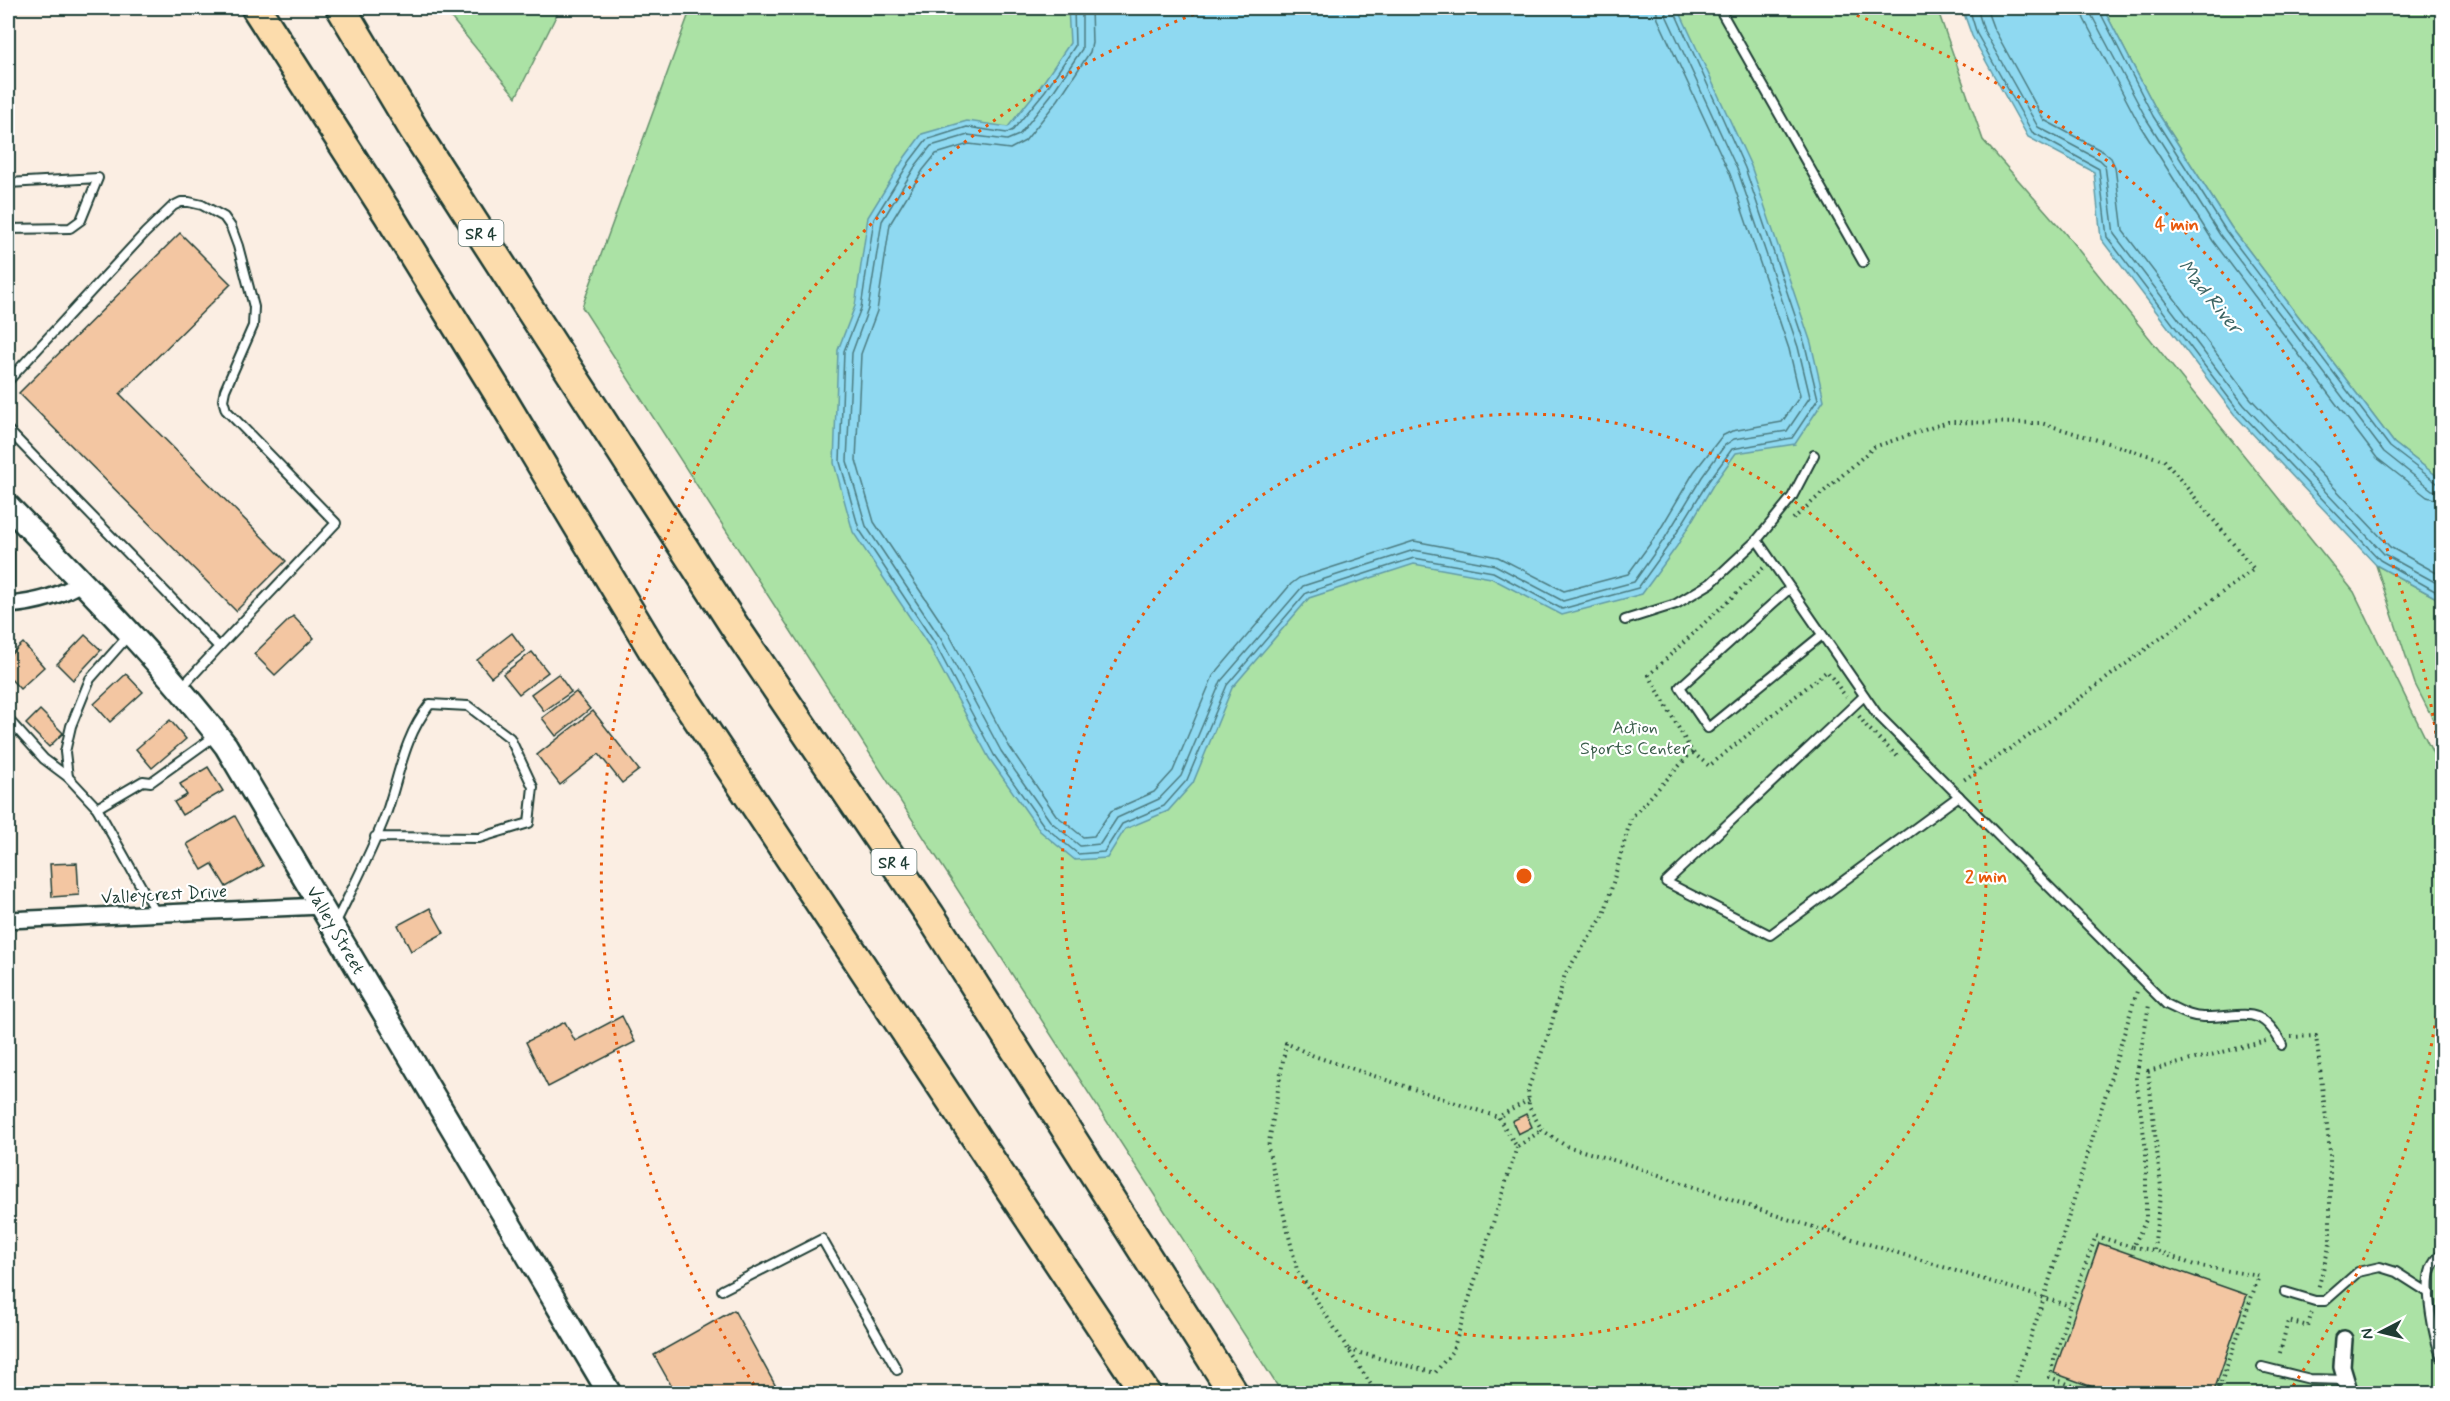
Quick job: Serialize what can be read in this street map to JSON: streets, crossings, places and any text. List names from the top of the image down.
{
  "streets": {
    "highway": ["SR 4"],
    "street": ["Valleycrest Drive", "Valley Street"]
  },
  "crossings": [
    ["Valleycrest Drive", "Valley Street"]
  ],
  "water": ["Mad River"],
  "parks": ["Action Sports Center"],
  "north": "left",
  "rings": ["4 min", "2 min"]
}
